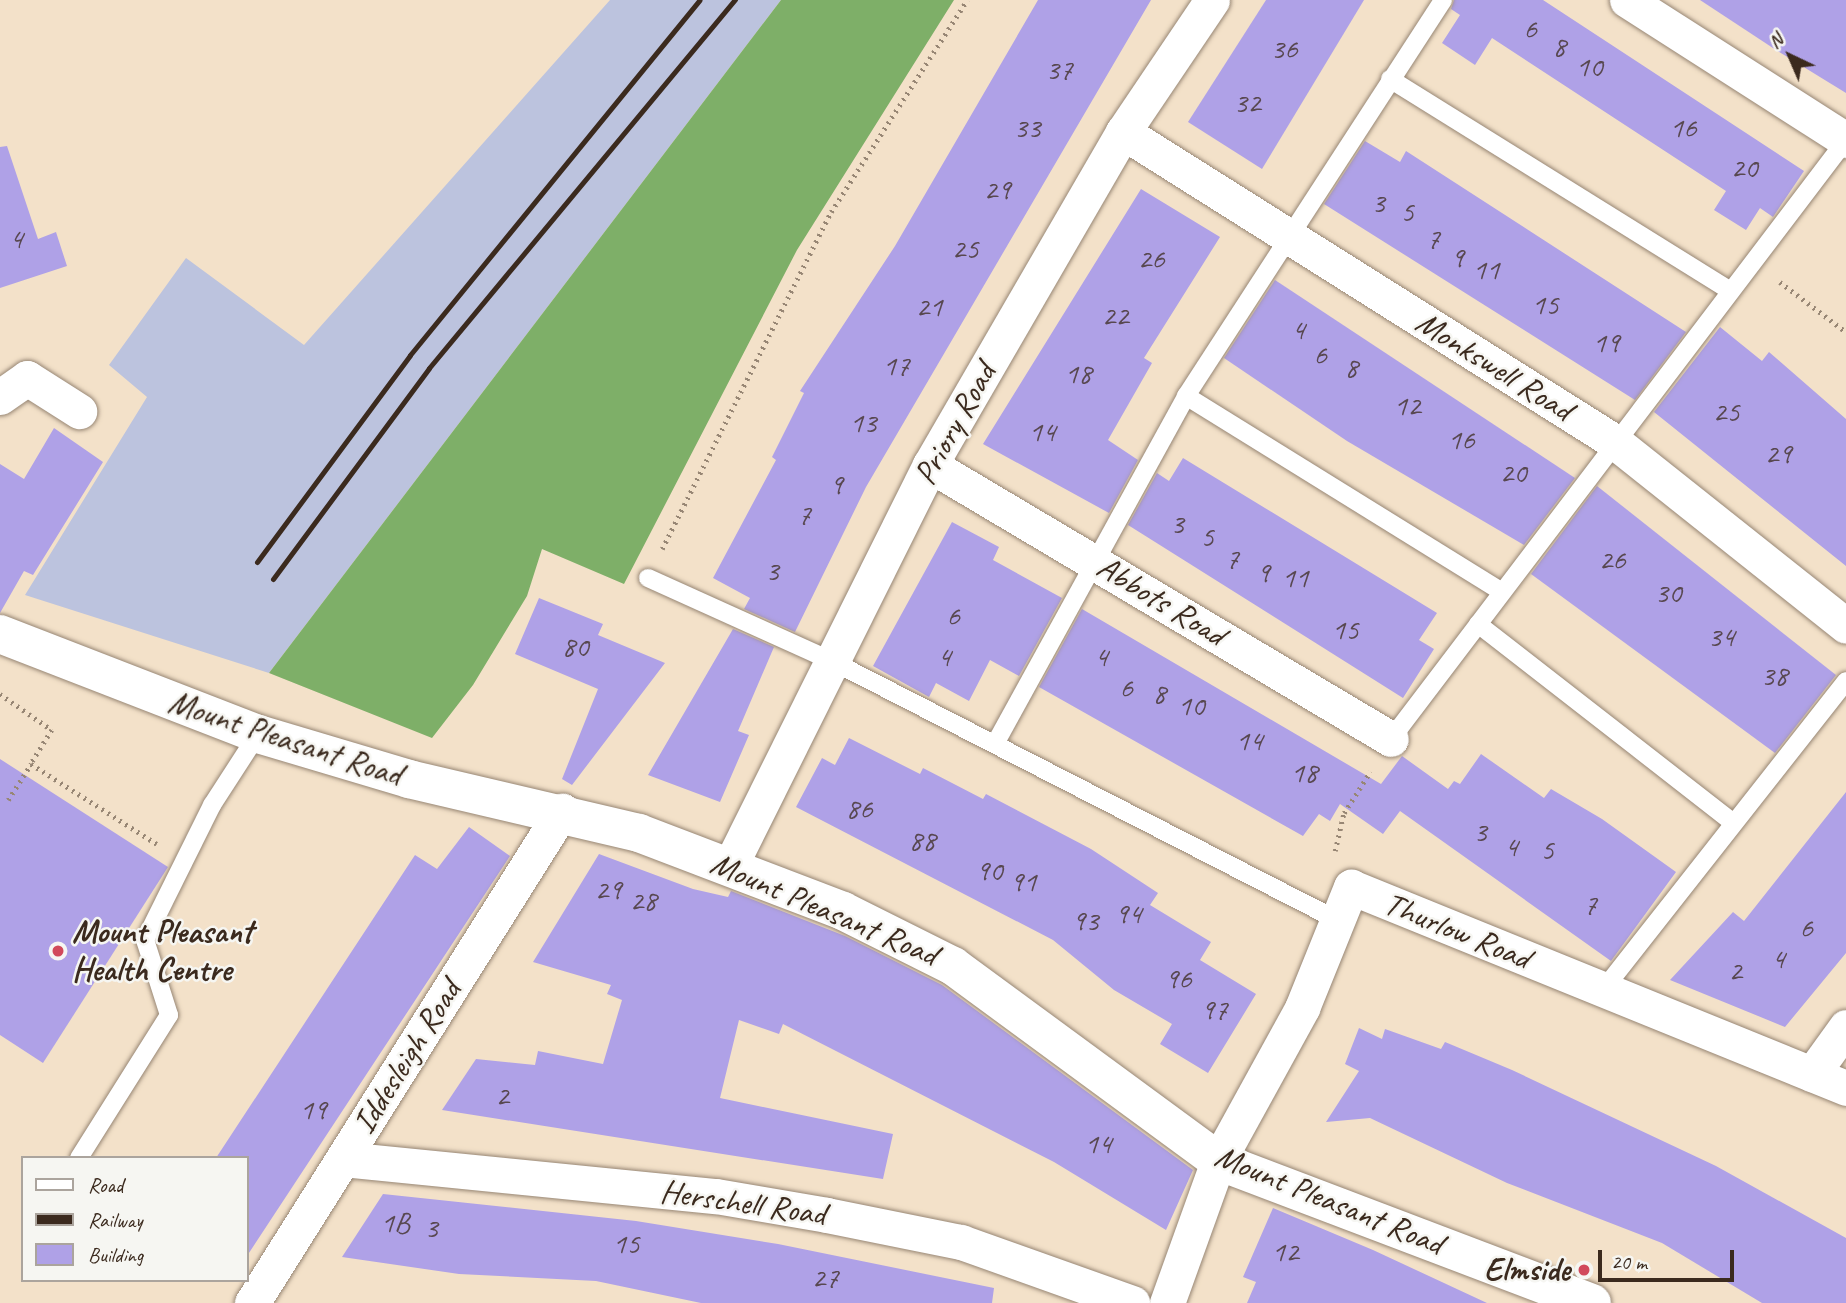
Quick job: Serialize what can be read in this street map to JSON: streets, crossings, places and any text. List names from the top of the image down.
{
  "streets": {
    "street": [
      "Monkswell Road",
      "Priory Road",
      "Abbots Road",
      "Mount Pleasant Road",
      "Thurlow Road",
      "Iddesleigh Road",
      "Herschell Road"
    ]
  },
  "crossings": [
    ["Monkswell Road", "Priory Road"],
    ["Priory Road", "Abbots Road"],
    ["Priory Road", "Mount Pleasant Road"],
    ["Mount Pleasant Road", "Thurlow Road"],
    ["Mount Pleasant Road", "Iddesleigh Road"],
    ["Iddesleigh Road", "Herschell Road"]
  ],
  "places": ["Mount Pleasant Health Centre", "Elmside"],
  "house_numbers": [
    "6",
    "8",
    "36",
    "10",
    "37",
    "32",
    "33",
    "16",
    "20",
    "29",
    "3",
    "5",
    "4",
    "7",
    "25",
    "9",
    "26",
    "11",
    "15",
    "21",
    "22",
    "4",
    "19",
    "6",
    "17",
    "8",
    "18",
    "12",
    "25",
    "13",
    "14",
    "16",
    "29",
    "20",
    "9",
    "7",
    "3",
    "5",
    "7",
    "26",
    "3",
    "9",
    "11",
    "30",
    "6",
    "15",
    "34",
    "80",
    "4",
    "4",
    "38",
    "6",
    "8",
    "10",
    "14",
    "18",
    "86",
    "3",
    "88",
    "4",
    "5",
    "90",
    "91",
    "29",
    "28",
    "7",
    "94",
    "93",
    "6",
    "4",
    "2",
    "96",
    "97",
    "2",
    "19",
    "14",
    "1B",
    "3",
    "15",
    "12",
    "27"
  ],
  "legend": ["Road", "Railway", "Building"],
  "scale_bar": "20 m",
  "north": "top left"
}
